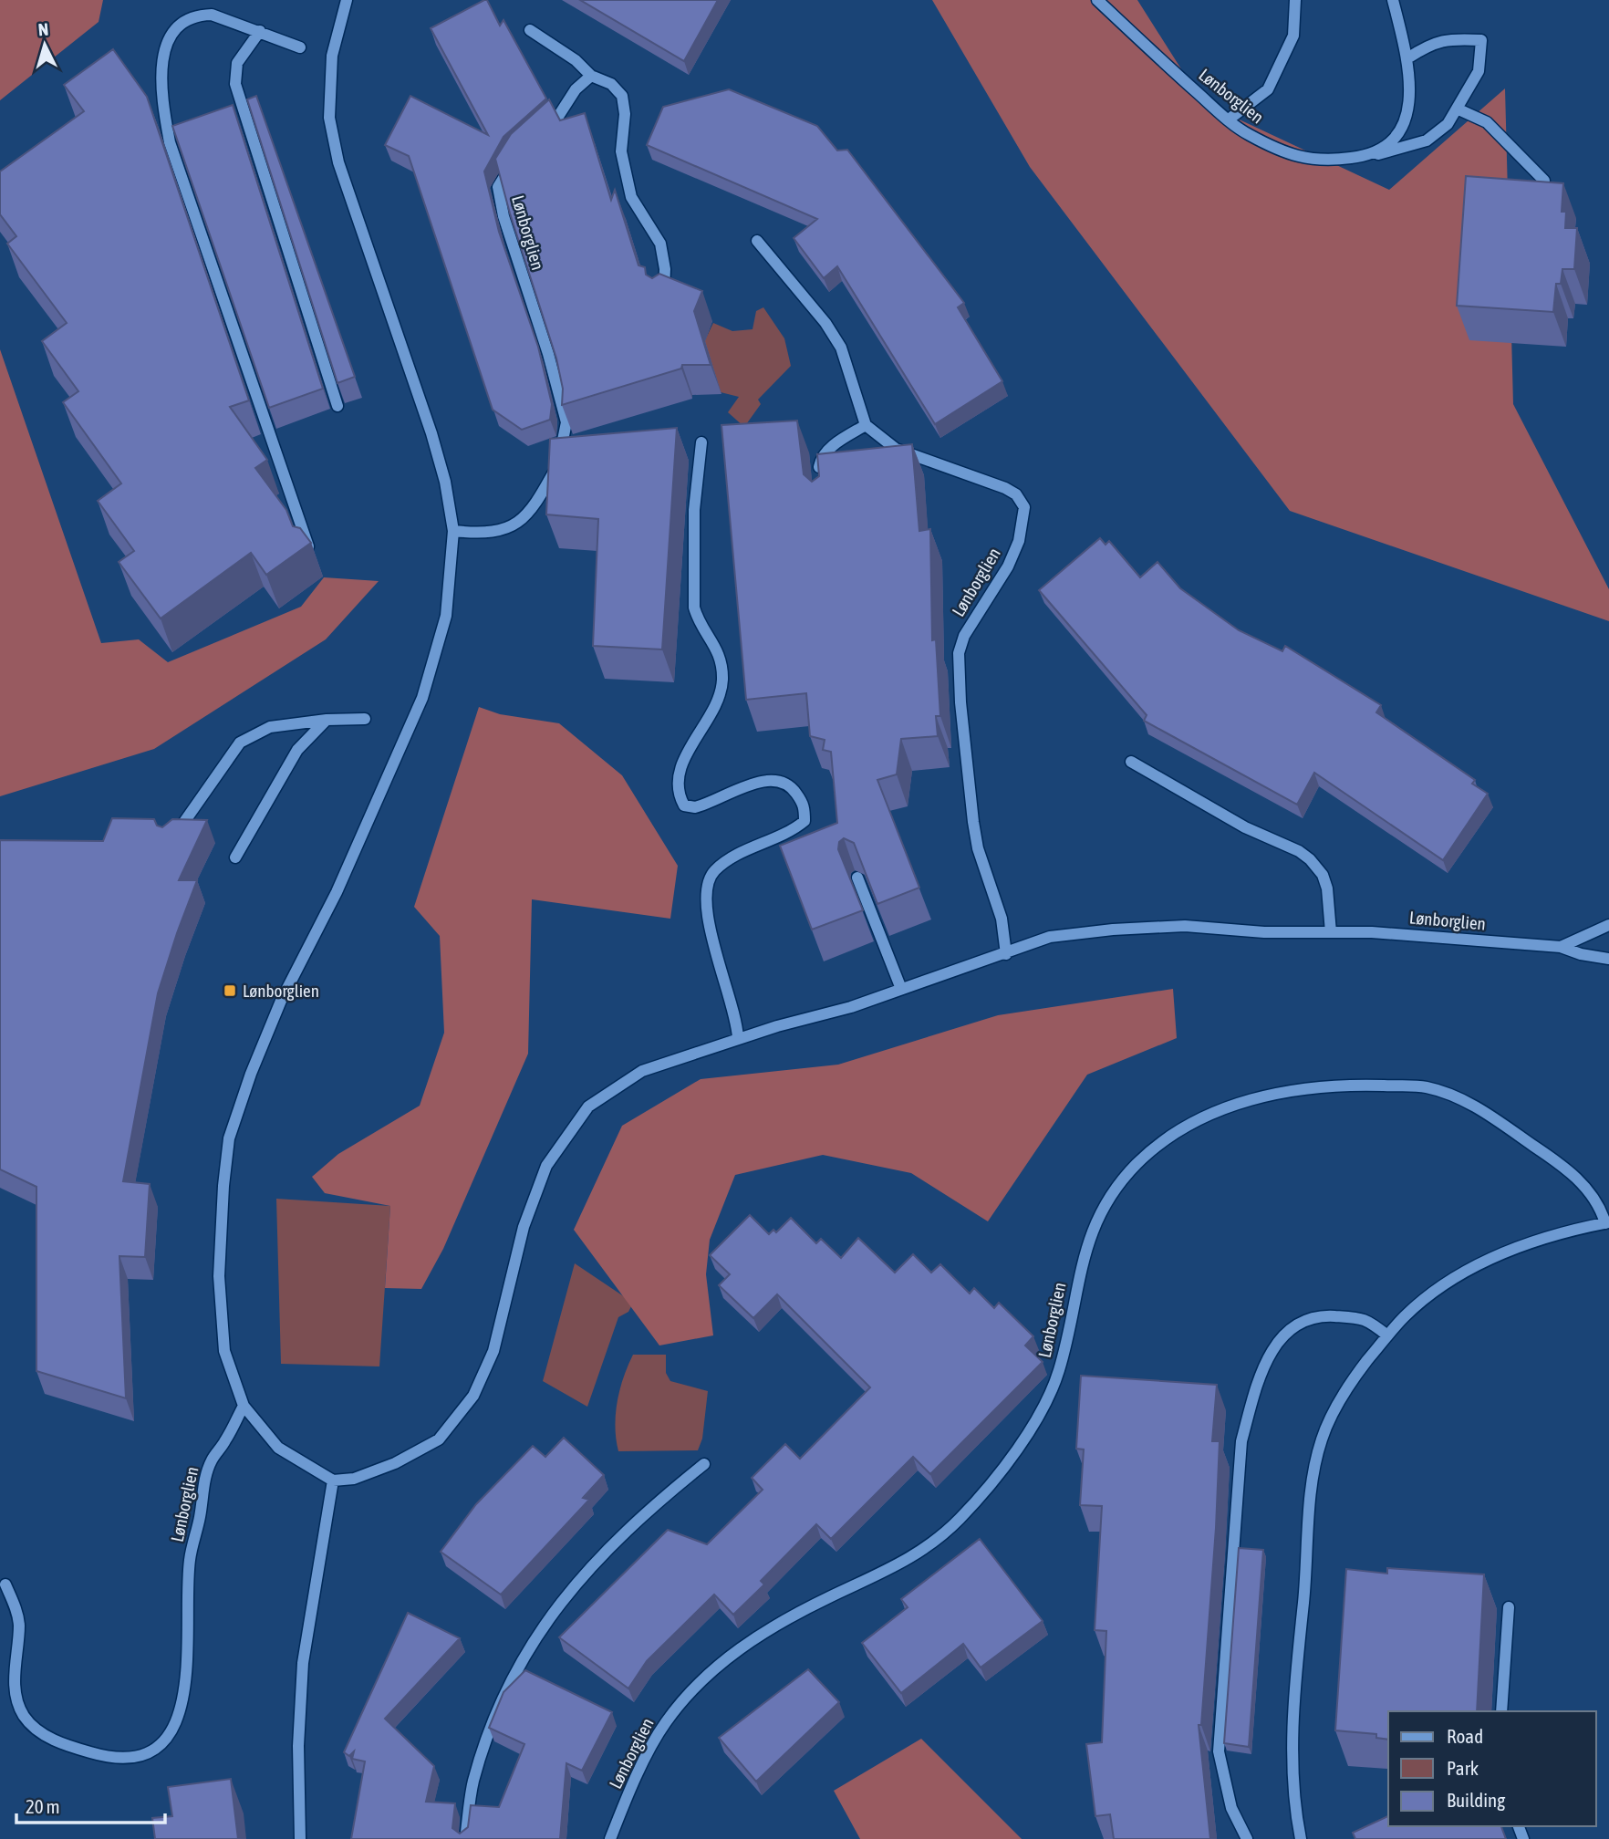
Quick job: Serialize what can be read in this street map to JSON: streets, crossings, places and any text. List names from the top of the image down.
{
  "streets": {
    "street": ["Lønborglien"]
  },
  "places": {
    "transit": ["Lønborglien"]
  },
  "legend": ["Road", "Park", "Building"],
  "scale_bar": "20 m",
  "north": "top"
}
